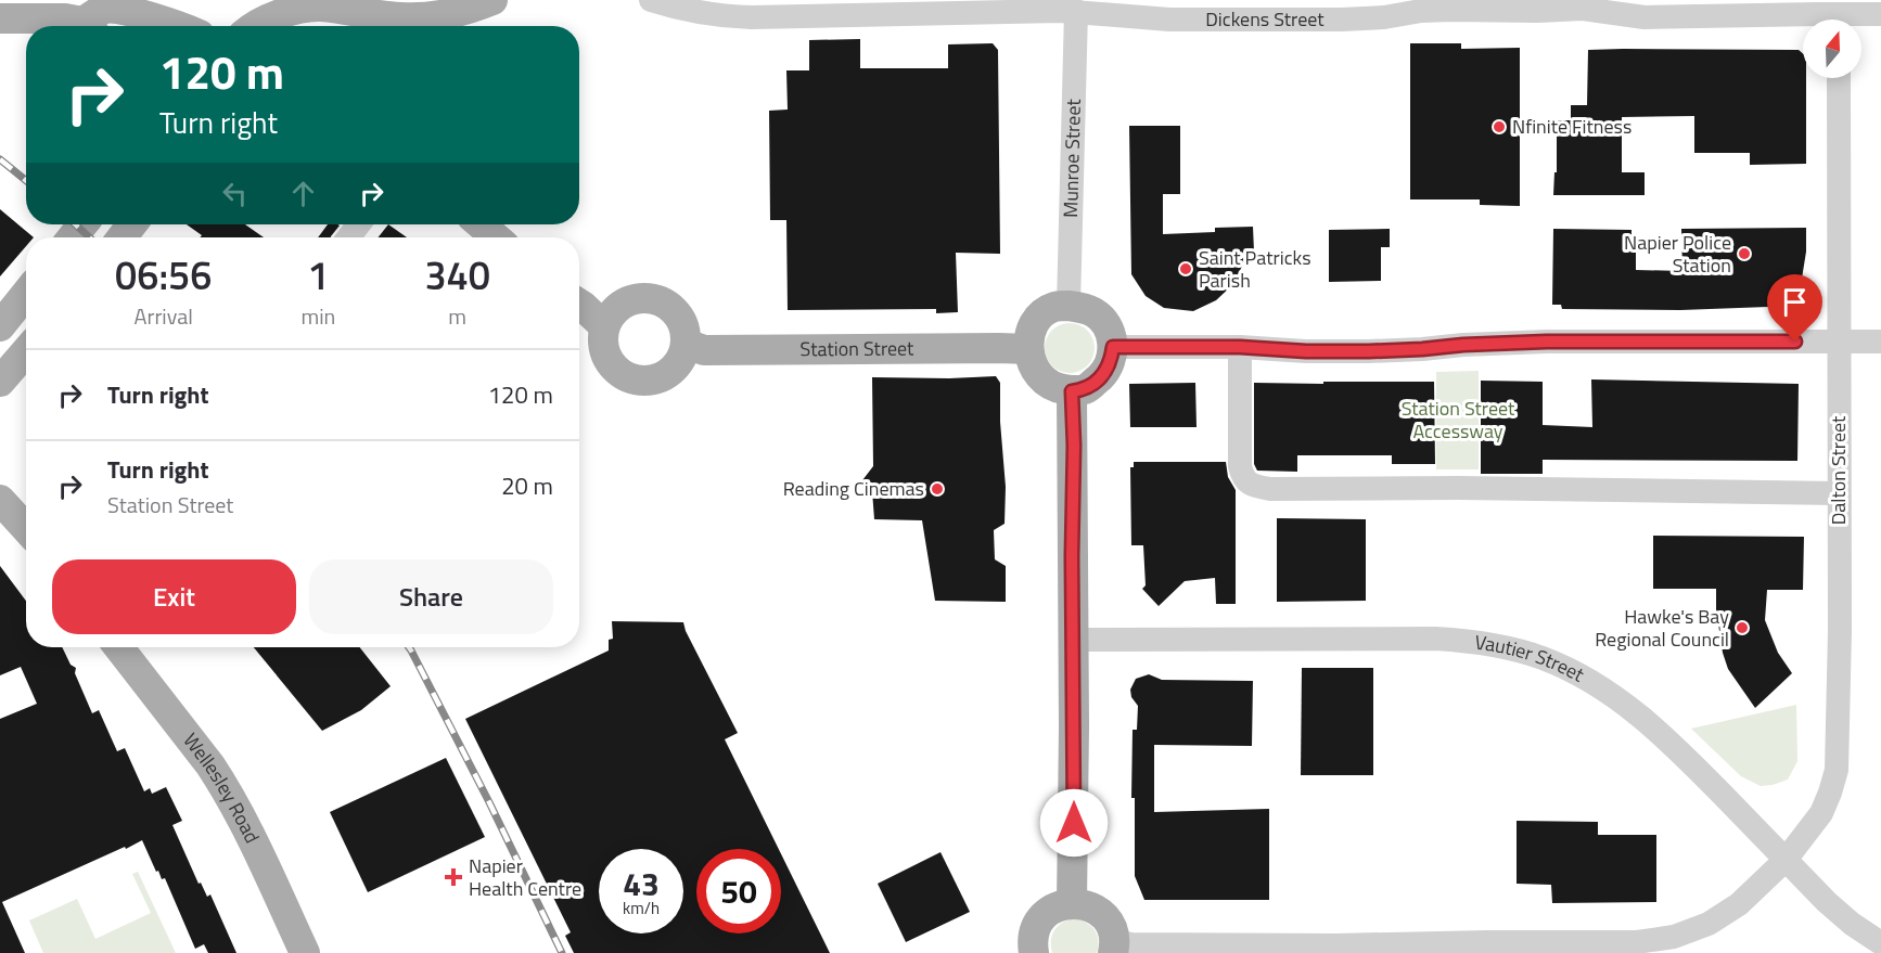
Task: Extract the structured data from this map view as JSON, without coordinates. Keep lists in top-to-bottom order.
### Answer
{
  "streets": {
    "main road": ["Station Street", "Wellesley Road"],
    "street": [
      "Dickens Street",
      "Munroe Street",
      "Dalton Street",
      "Vautier Street"
    ]
  },
  "crossings": [
    ["Dickens Street", "Munroe Street"],
    ["Munroe Street", "Station Street"],
    ["Dalton Street", "Vautier Street"]
  ],
  "parks": ["Station Street Accessway"],
  "places": {
    "other": [
      "Nfinite Fitness",
      "Napier Police Station",
      "Saint Patricks Parish",
      "Reading Cinemas",
      "Hawke's Bay Regional Council"
    ],
    "health": ["Napier Health Centre"]
  },
  "north": "top",
  "page": {
    "turn": ["120 m", "Turn right"],
    "eta": [
      "06:56",
      "Arrival",
      "1",
      "min",
      "340",
      "m"
    ],
    "list": [
      {
        "name": "Turn right",
        "value": "120 m"
      },
      {
        "name": "Turn right",
        "note": "Station Street",
        "value": "20 m"
      }
    ],
    "buttons": ["Exit", "Share"],
    "speed": "43 km/h",
    "limit": "50"
  }
}
